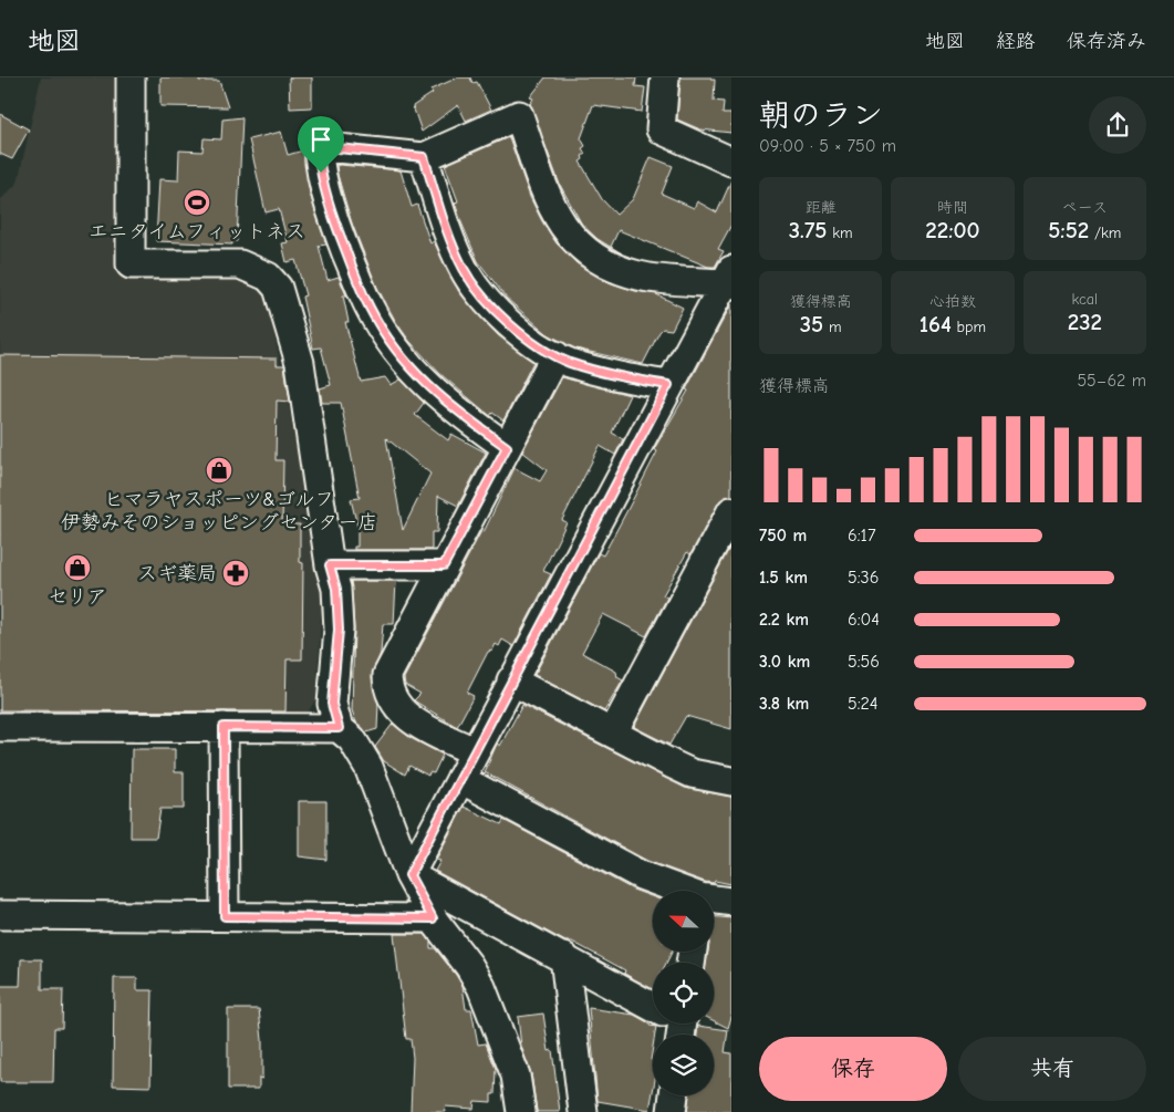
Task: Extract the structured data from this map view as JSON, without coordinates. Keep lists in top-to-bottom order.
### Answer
{
  "places": {
    "sports": ["エニタイムフィットネス"],
    "shop": ["ヒマラヤスポーツ&ゴルフ 伊勢みそのショッピングセンター店", "セリア"],
    "pharmacy": ["スギ薬局"]
  },
  "north": "left",
  "page": {
    "header": "地図",
    "nav": ["地図", "経路", "保存済み"],
    "heading": ["朝のラン", "09:00 · 5 × 750 m"],
    "stats": [
      ["距離", "3.75 km"],
      ["時間", "22:00"],
      ["ペース", "5:52 /km"],
      ["獲得標高", "35 m"],
      ["心拍数", "164 bpm"],
      ["kcal", "232"]
    ],
    "chart": ["獲得標高", "55–62 m"],
    "list": [
      {
        "name": "750 m",
        "note": "6:17"
      },
      {
        "name": "1.5 km",
        "note": "5:36"
      },
      {
        "name": "2.2 km",
        "note": "6:04"
      },
      {
        "name": "3.0 km",
        "note": "5:56"
      },
      {
        "name": "3.8 km",
        "note": "5:24"
      }
    ],
    "buttons": ["保存", "共有"]
  }
}
